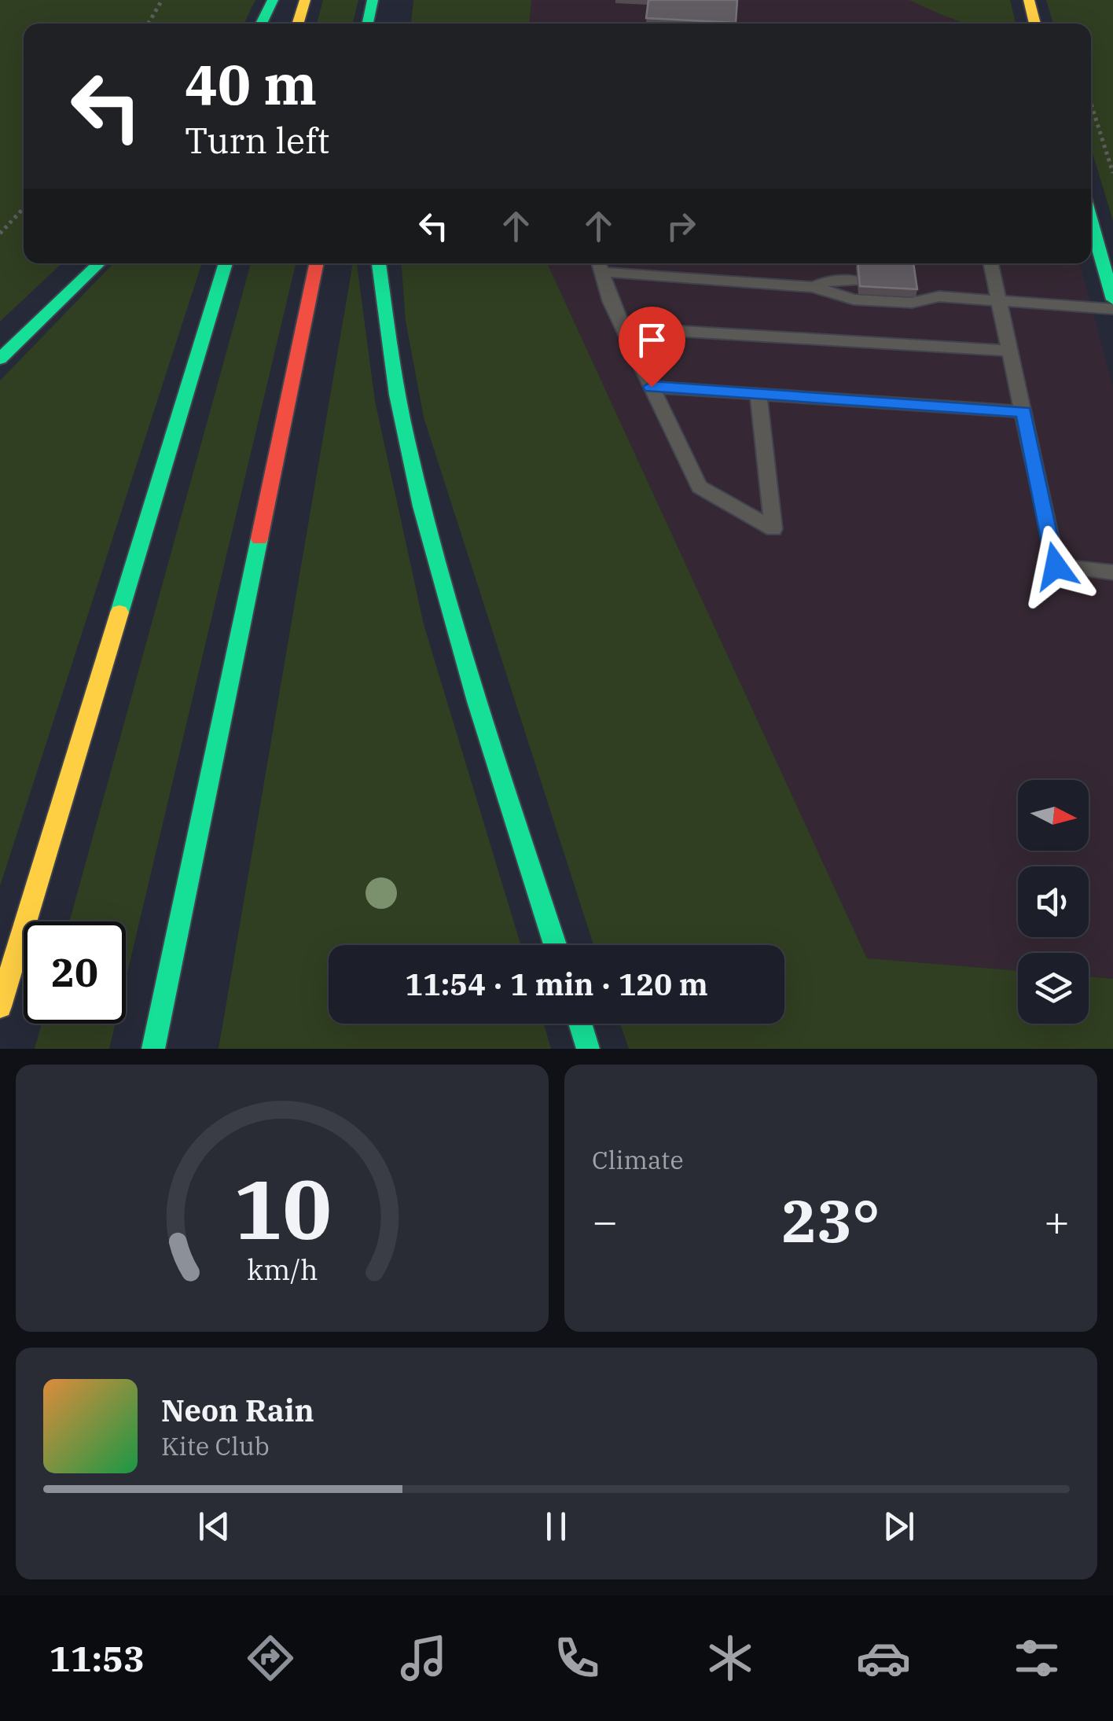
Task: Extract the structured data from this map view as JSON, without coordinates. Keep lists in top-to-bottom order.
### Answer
{
  "north": "right",
  "page": {
    "turn": ["40 m", "Turn left"],
    "limit": "20",
    "trip": "11:54 · 1 min · 120 m",
    "tile": "Climate",
    "heat": ["−", "23°", "+"],
    "song": ["Neon Rain", "Kite Club"],
    "tabs": "11:53",
    "gauge": ["10", "km/h"]
  }
}
